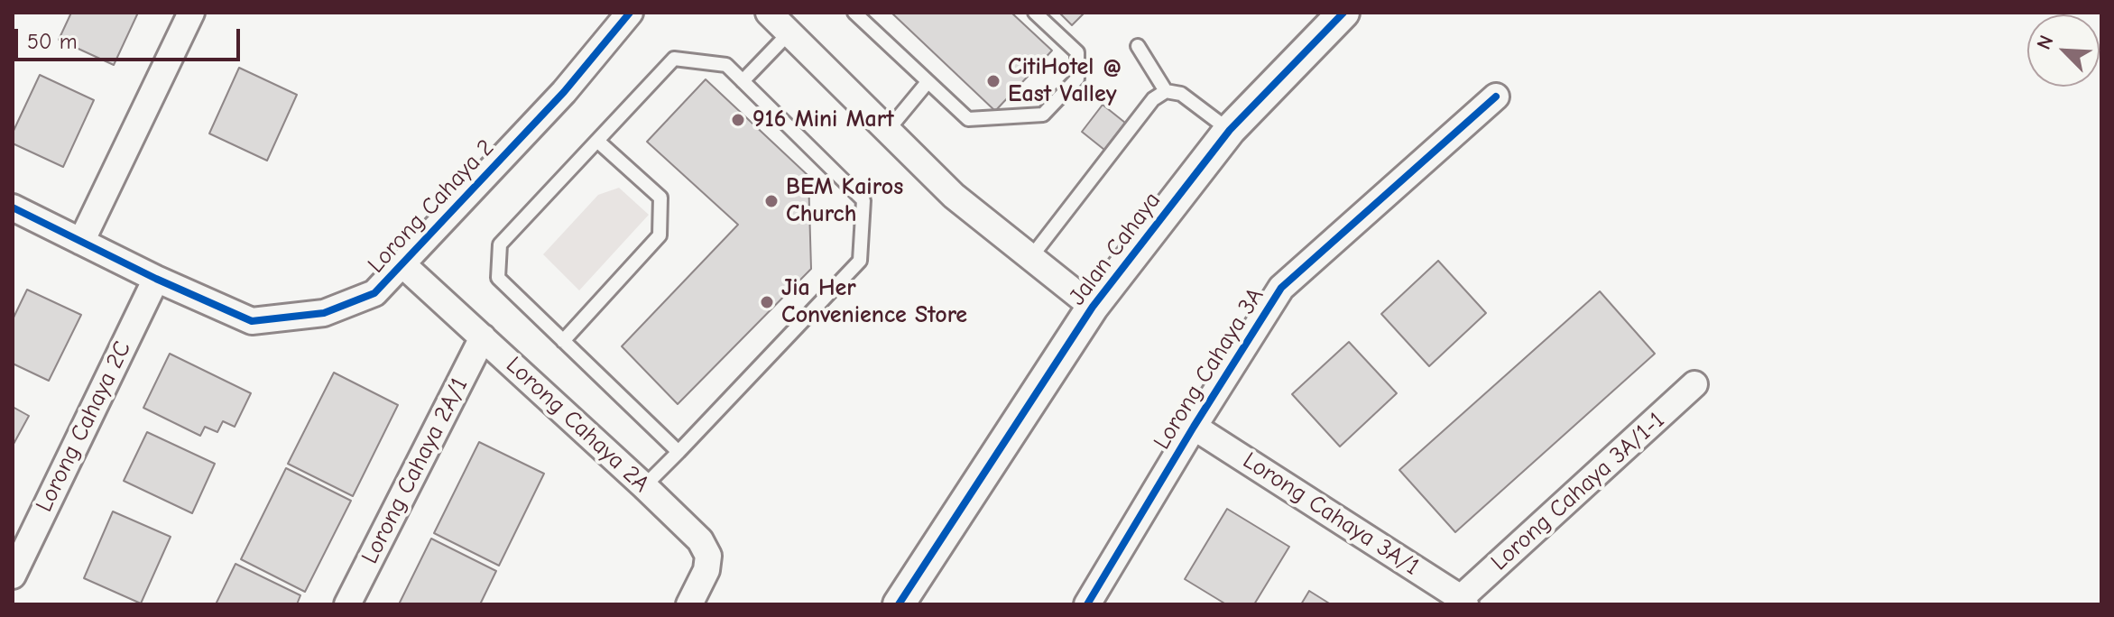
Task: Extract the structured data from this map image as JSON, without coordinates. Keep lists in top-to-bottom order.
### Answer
{
  "streets": {
    "street": [
      "Lorong Cahaya 2",
      "Jalan Cahaya",
      "Lorong Cahaya 3A",
      "Lorong Cahaya 2A",
      "Lorong Cahaya 2C",
      "Lorong Cahaya 2A/1",
      "Lorong Cahaya 3A/1-1",
      "Lorong Cahaya 3A/1"
    ]
  },
  "crossings": [
    ["Lorong Cahaya 2", "Lorong Cahaya 2A"],
    ["Lorong Cahaya 2", "Lorong Cahaya 2C"],
    ["Lorong Cahaya 3A", "Lorong Cahaya 3A/1"],
    ["Lorong Cahaya 2A", "Lorong Cahaya 2A/1"],
    ["Lorong Cahaya 3A/1-1", "Lorong Cahaya 3A/1"]
  ],
  "places": [
    "CitiHotel @ East Valley",
    "916 Mini Mart",
    "BEM Kairos Church",
    "Jia Her Convenience Store"
  ],
  "scale_bar": "50 m",
  "north": "top left"
}
